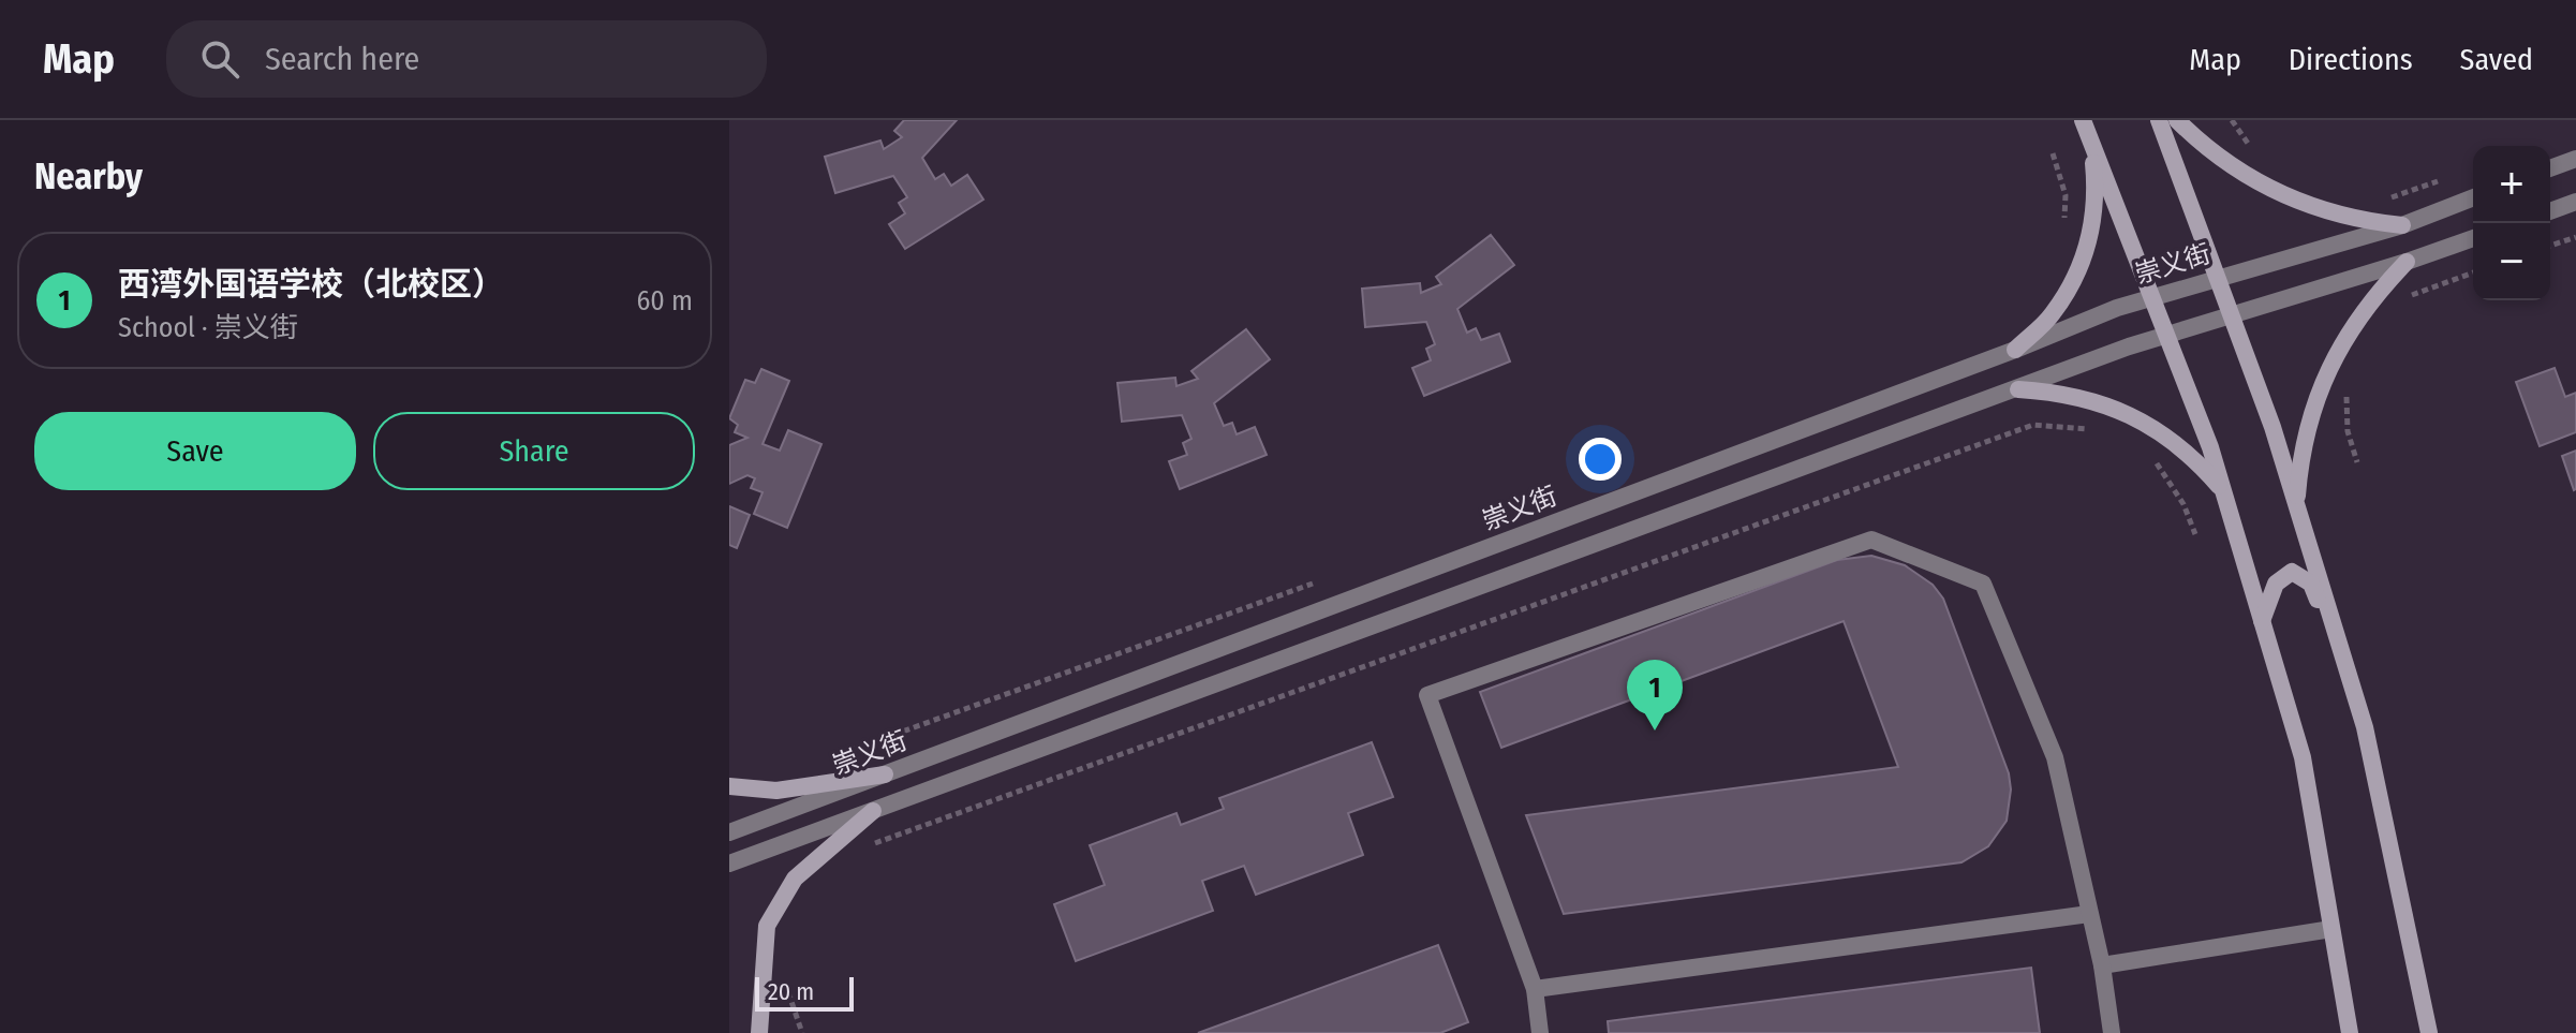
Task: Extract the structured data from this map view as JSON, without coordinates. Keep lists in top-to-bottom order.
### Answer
{
  "streets": {
    "street": ["崇义街"]
  },
  "scale_bar": "20 m",
  "page": {
    "header": "Map",
    "search": "Search here",
    "nav": ["Map", "Directions", "Saved"],
    "heading": "Nearby",
    "map_buttons": ["+", "−"],
    "list": [
      {
        "mark": "1",
        "name": "西湾外国语学校（北校区）",
        "note": "School · 崇义街",
        "value": "60 m"
      }
    ],
    "buttons": ["Save", "Share"],
    "pins": "1",
    "scale": "20 m"
  }
}
